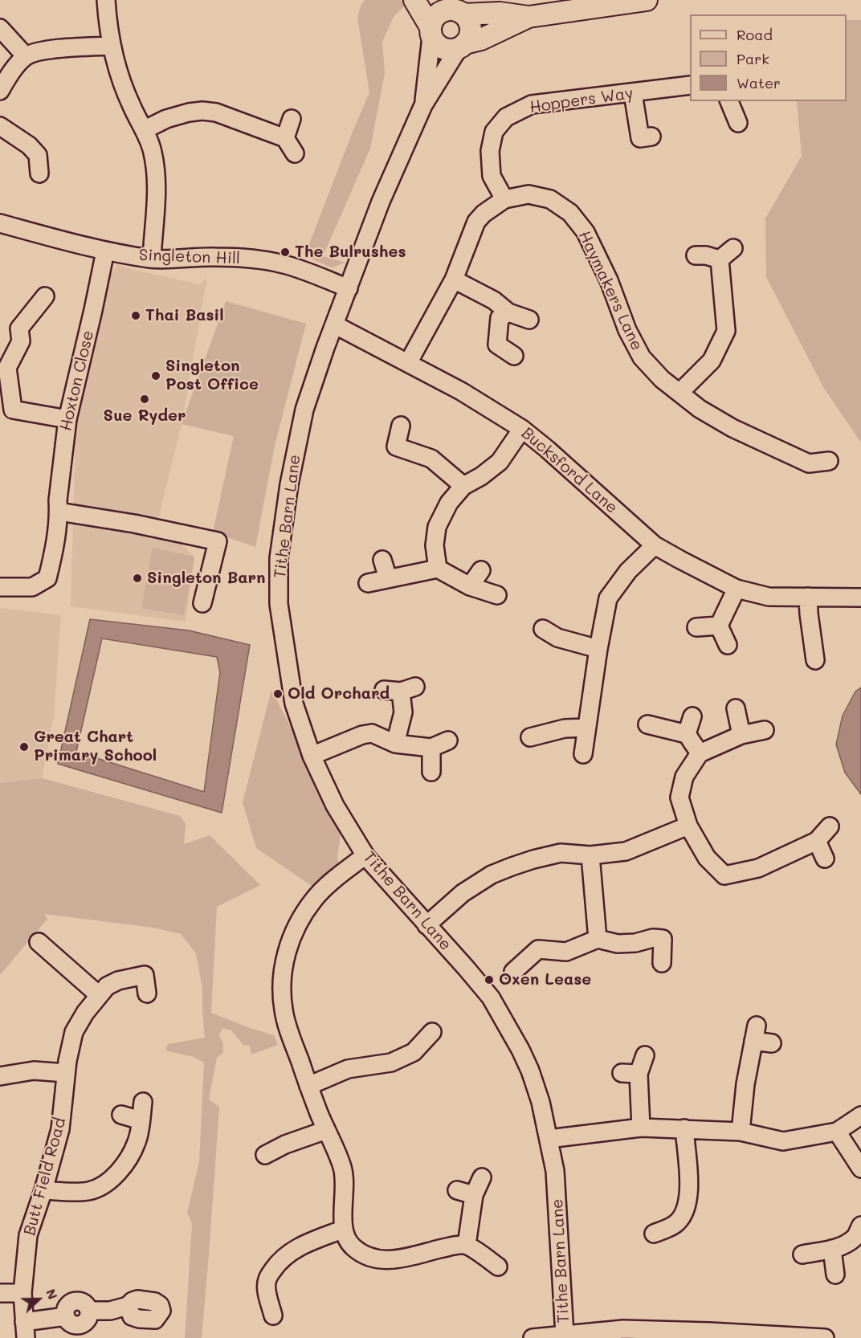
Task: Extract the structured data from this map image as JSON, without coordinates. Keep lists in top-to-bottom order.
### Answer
{
  "streets": {
    "street": [
      "Hoppers Way",
      "Singleton Hill",
      "Haymakers Lane",
      "Hoxton Close",
      "Bucksford Lane",
      "Tithe Barn Lane",
      "Butt Field Road"
    ]
  },
  "crossings": [
    ["Hoppers Way", "Haymakers Lane"],
    ["Singleton Hill", "Hoxton Close"],
    ["Singleton Hill", "Tithe Barn Lane"],
    ["Haymakers Lane", "Bucksford Lane"],
    ["Bucksford Lane", "Tithe Barn Lane"]
  ],
  "places": [
    "The Bulrushes",
    "Thai Basil",
    "Singleton Post Office",
    "Sue Ryder",
    "Singleton Barn",
    "Old Orchard",
    "Great Chart Primary School",
    "Oxen Lease"
  ],
  "legend": ["Road", "Park", "Water"],
  "north": "right"
}
